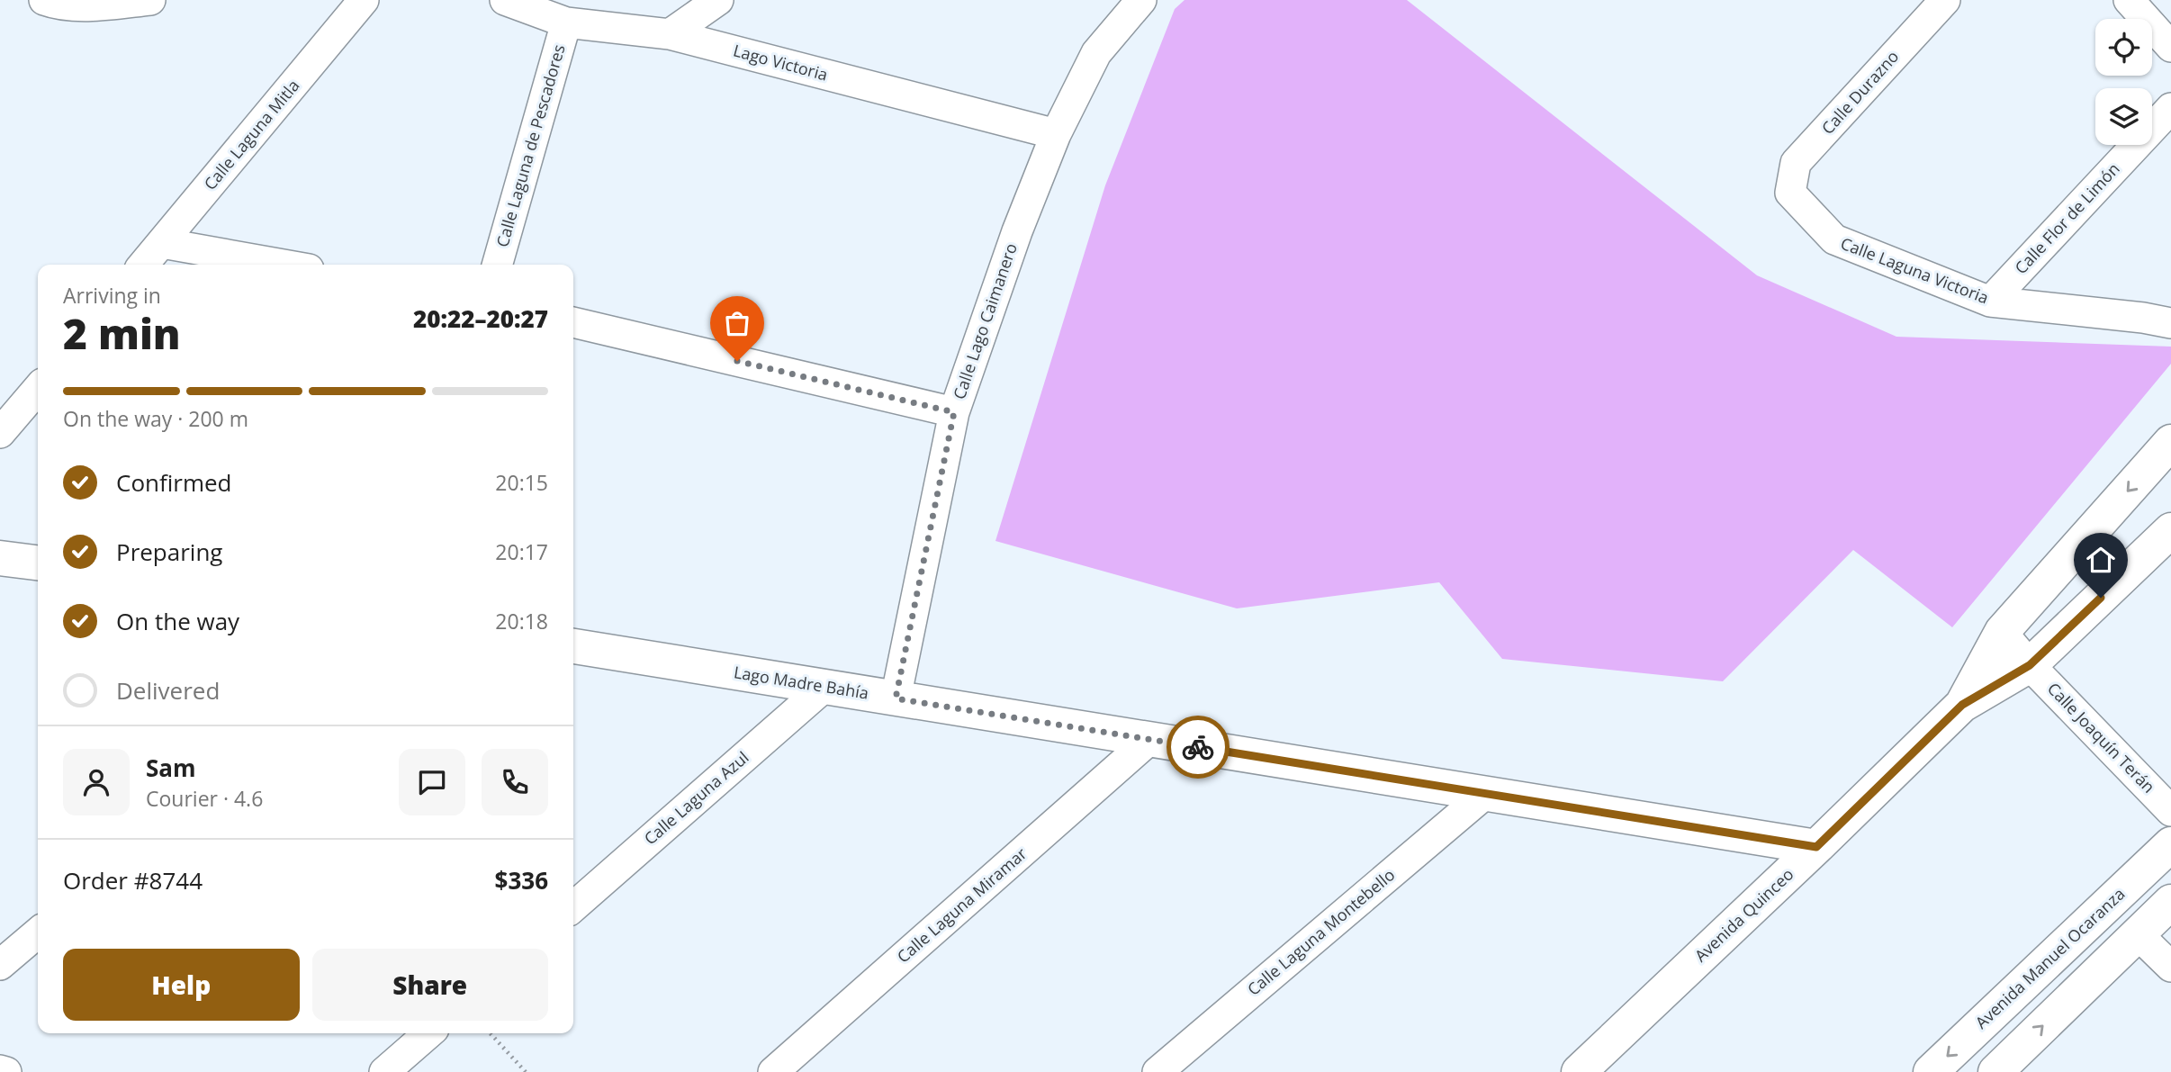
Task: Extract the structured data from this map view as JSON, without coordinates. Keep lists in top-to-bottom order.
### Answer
{
  "streets": {
    "street": [
      "Lago Victoria",
      "Calle Durazno",
      "Calle Laguna Mitla",
      "Calle Laguna de Pescadores",
      "Calle Flor de Limón",
      "Calle Laguna Victoria",
      "Calle Lago Caimanero",
      "Lago Madre Bahía",
      "Calle Joaquín Terán",
      "Calle Laguna Azul",
      "Calle Laguna Miramar",
      "Avenida Quinceo",
      "Calle Laguna Montebello",
      "Avenida Manuel Ocaranza"
    ]
  },
  "crossings": [
    ["Lago Victoria", "Calle Laguna de Pescadores"],
    ["Lago Victoria", "Calle Lago Caimanero"],
    ["Calle Durazno", "Calle Laguna Victoria"],
    ["Calle Flor de Limón", "Calle Laguna Victoria"],
    ["Calle Lago Caimanero", "Lago Madre Bahía"],
    ["Lago Madre Bahía", "Calle Laguna Azul"],
    ["Lago Madre Bahía", "Calle Laguna Miramar"],
    ["Lago Madre Bahía", "Avenida Quinceo"],
    ["Lago Madre Bahía", "Calle Laguna Montebello"],
    ["Calle Joaquín Terán", "Avenida Quinceo"]
  ],
  "page": {
    "heading": ["2 min", "Arriving in", "20:22–20:27"],
    "panel": [
      "Sam",
      "Courier · 4.6",
      "Order #8744",
      "$336"
    ],
    "bar": "On the way · 200 m",
    "list": [
      ["Confirmed", "20:15"],
      ["Preparing", "20:17"],
      ["On the way", "20:18"],
      "Delivered"
    ],
    "buttons": ["Help", "Share"]
  }
}
